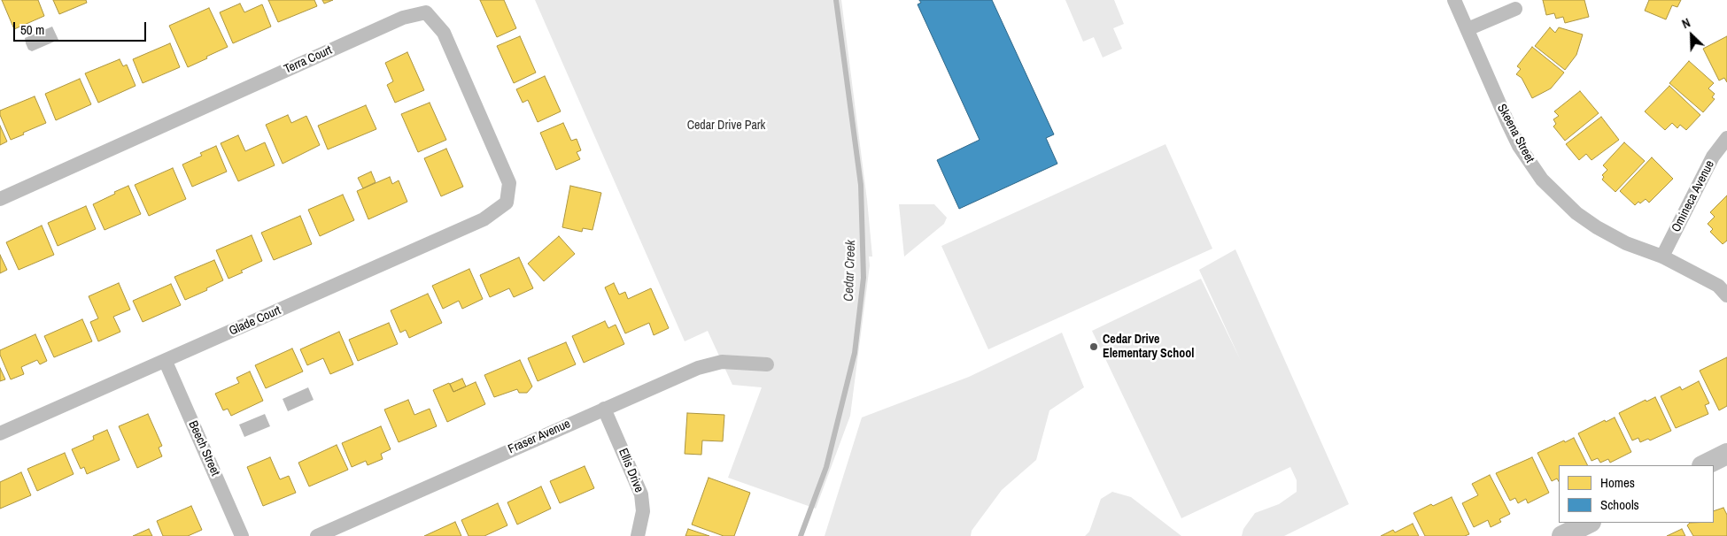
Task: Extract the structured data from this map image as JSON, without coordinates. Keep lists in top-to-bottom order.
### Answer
{
  "streets": {
    "street": [
      "Terra Court",
      "Skeena Street",
      "Omineca Avenue",
      "Glade Court",
      "Fraser Avenue",
      "Beech Street",
      "Ellis Drive"
    ]
  },
  "crossings": [
    ["Terra Court", "Glade Court"],
    ["Skeena Street", "Omineca Avenue"],
    ["Glade Court", "Beech Street"],
    ["Fraser Avenue", "Ellis Drive"]
  ],
  "water": ["Cedar Creek"],
  "parks": ["Cedar Drive Park"],
  "places": ["Cedar Drive Elementary School"],
  "legend": ["Homes", "Schools"],
  "scale_bar": "50 m",
  "north": "top left"
}
